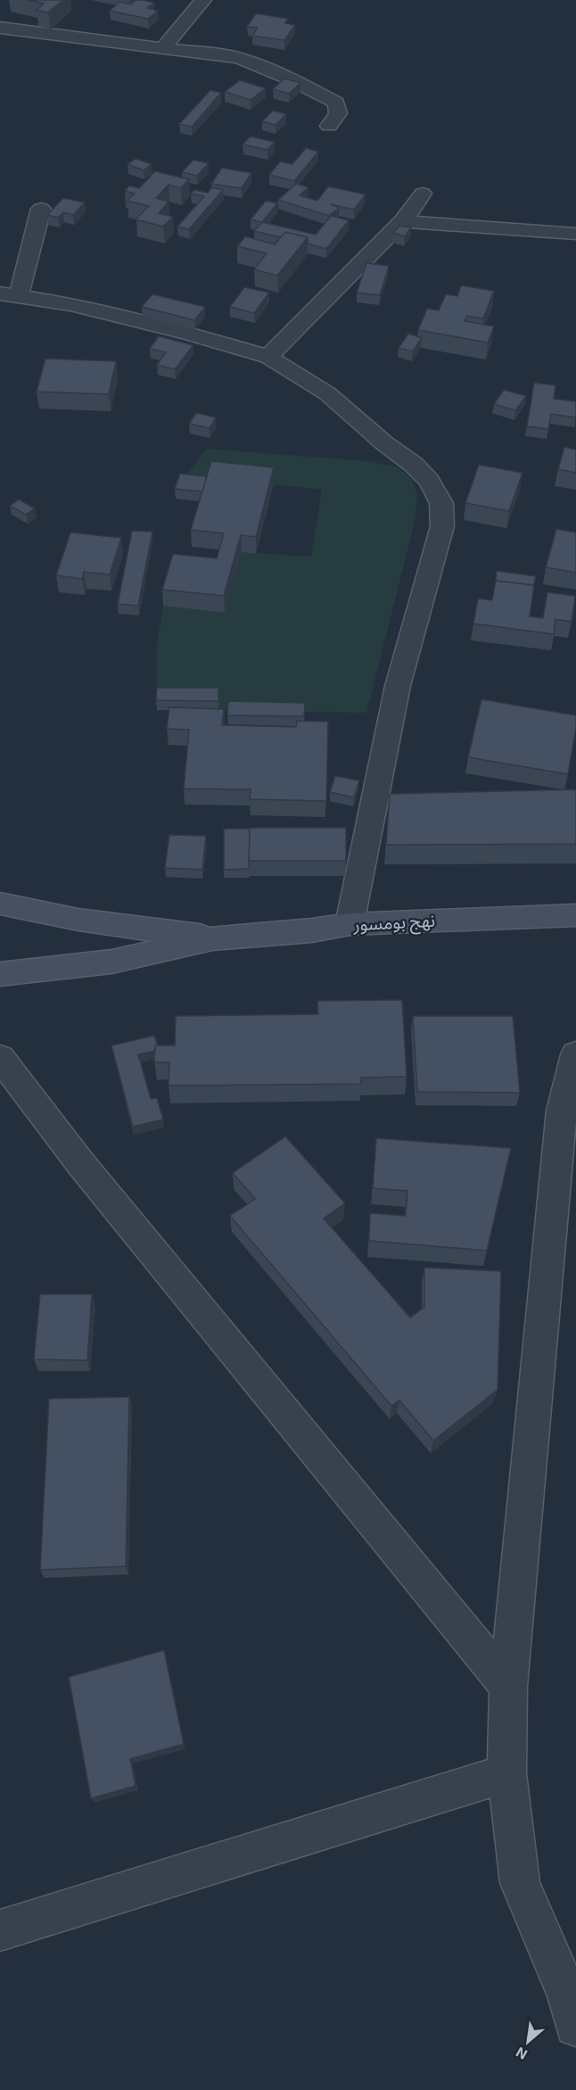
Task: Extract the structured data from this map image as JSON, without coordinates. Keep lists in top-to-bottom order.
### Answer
{
  "streets": {
    "main road": ["نهج بومسور"]
  },
  "north": "bottom left"
}
